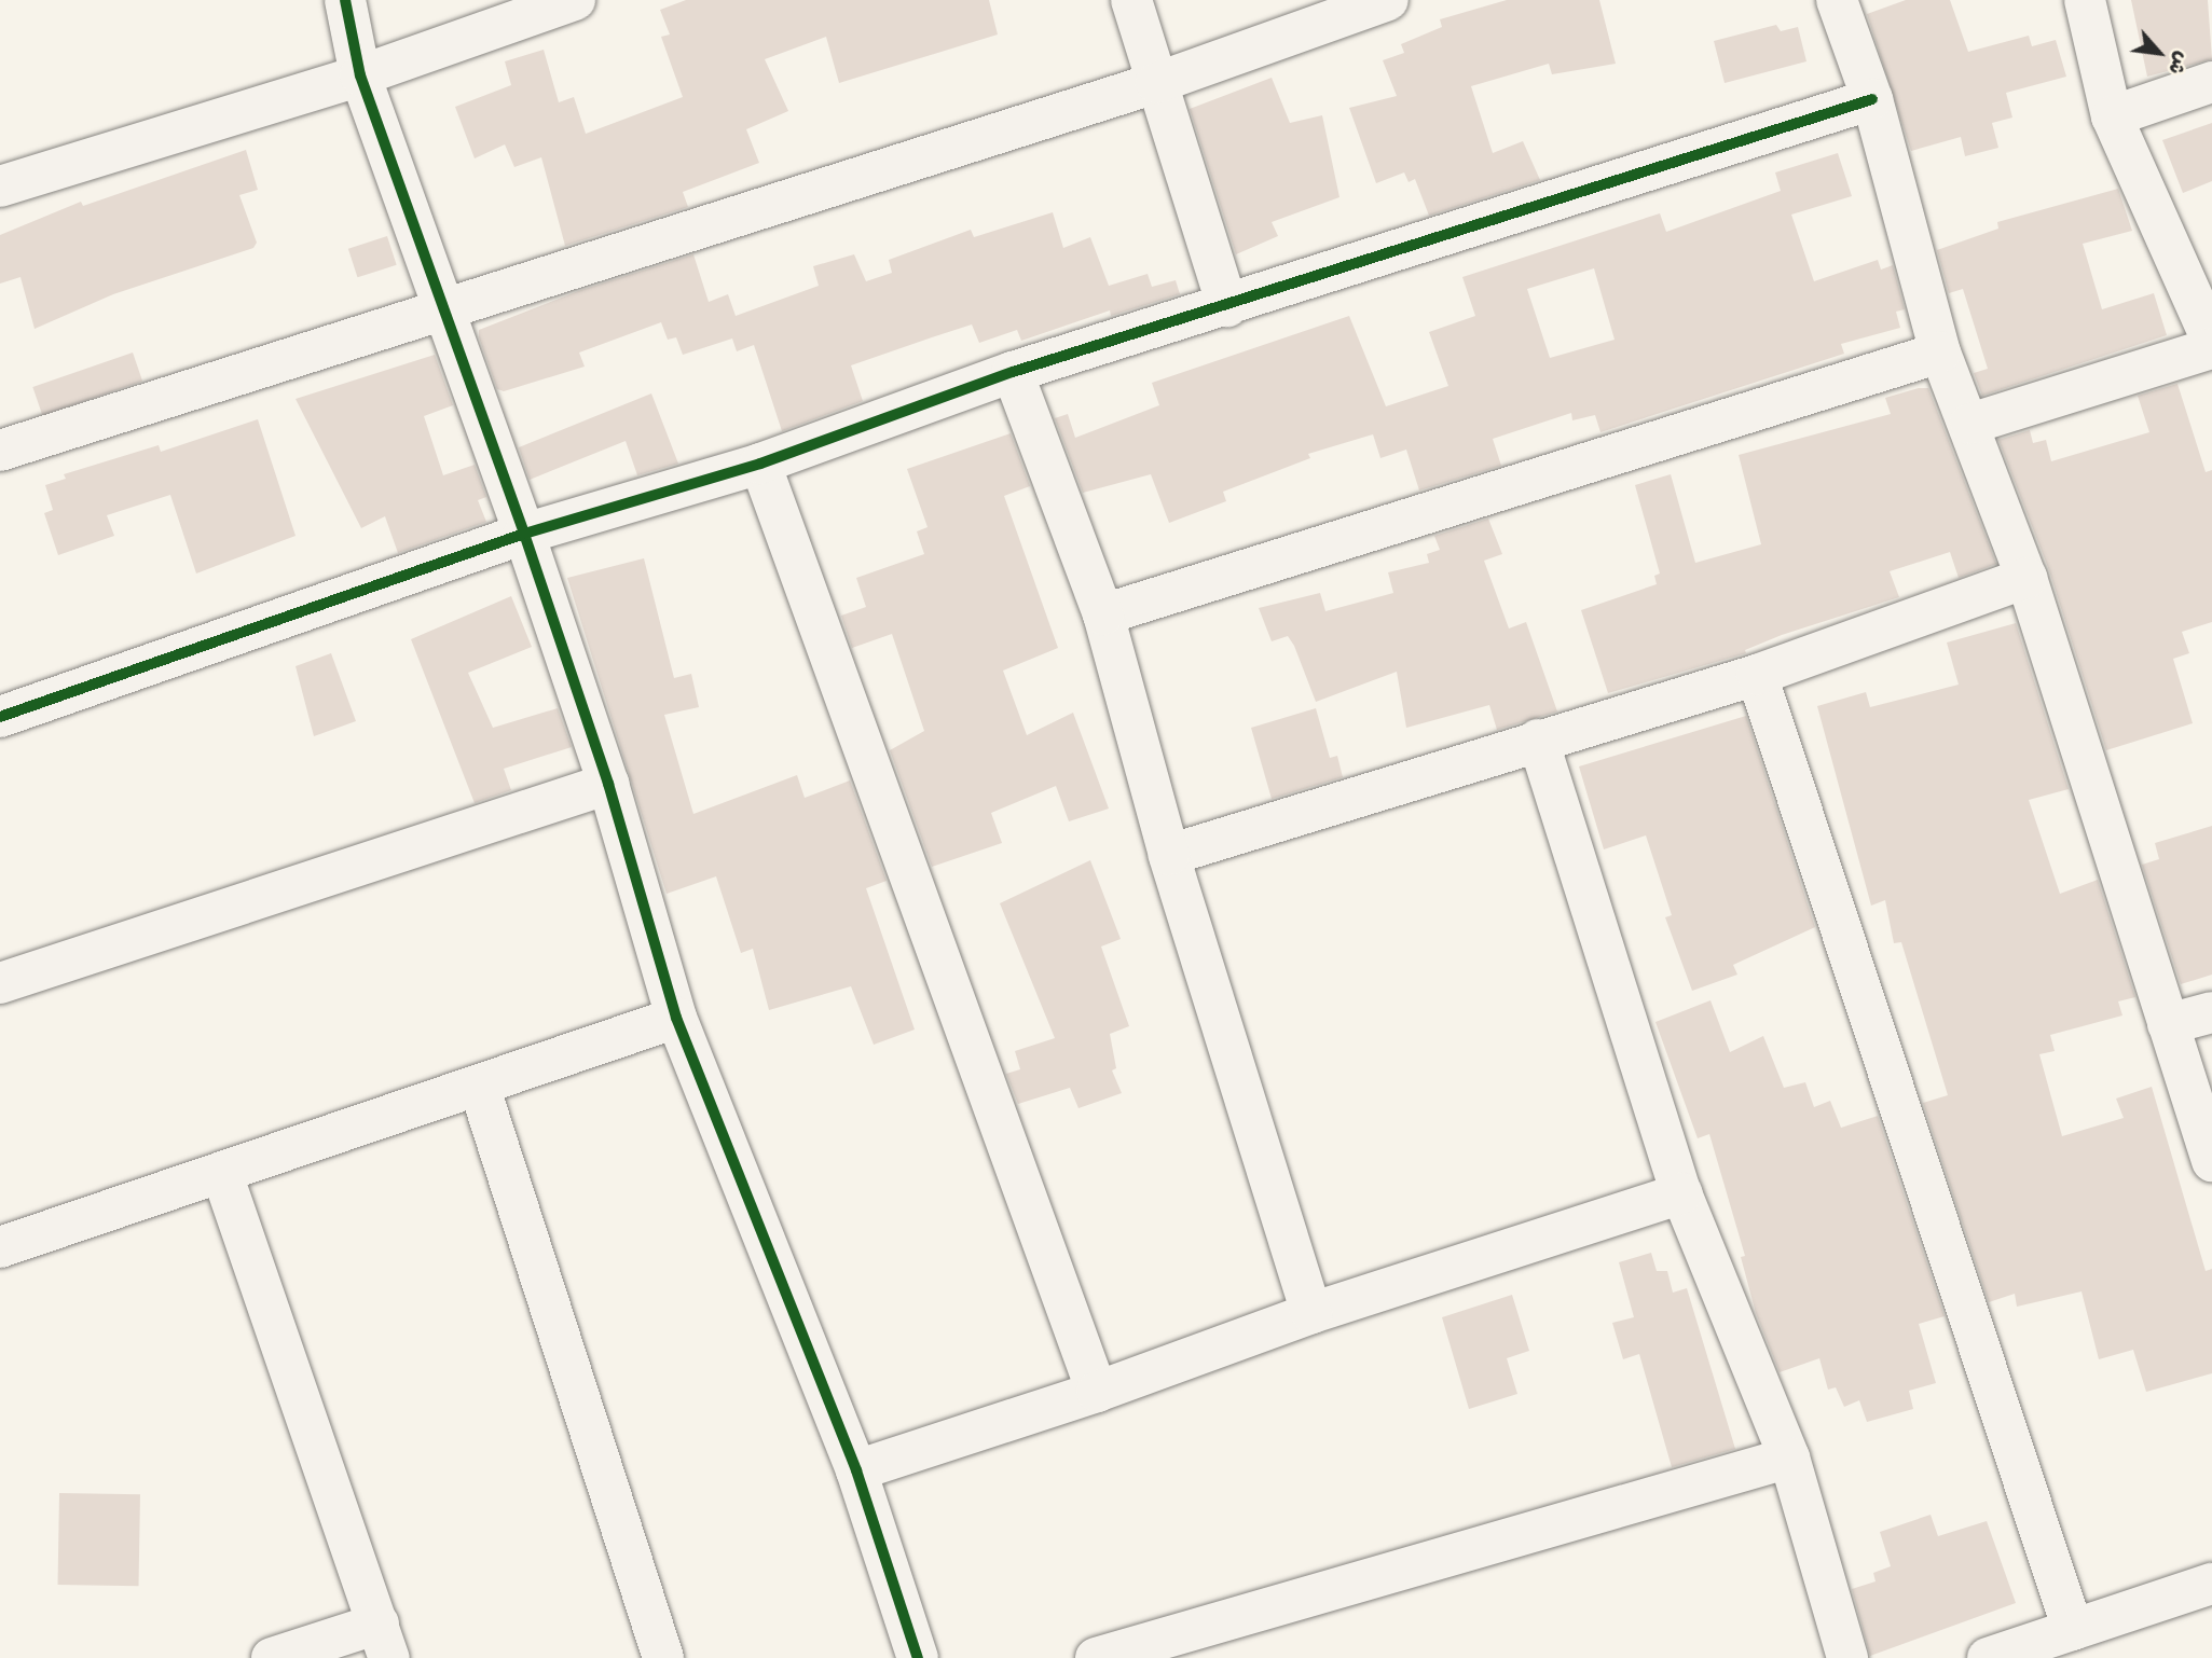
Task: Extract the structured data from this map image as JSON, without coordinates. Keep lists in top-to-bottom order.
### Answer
{
  "north": "bottom right"
}
